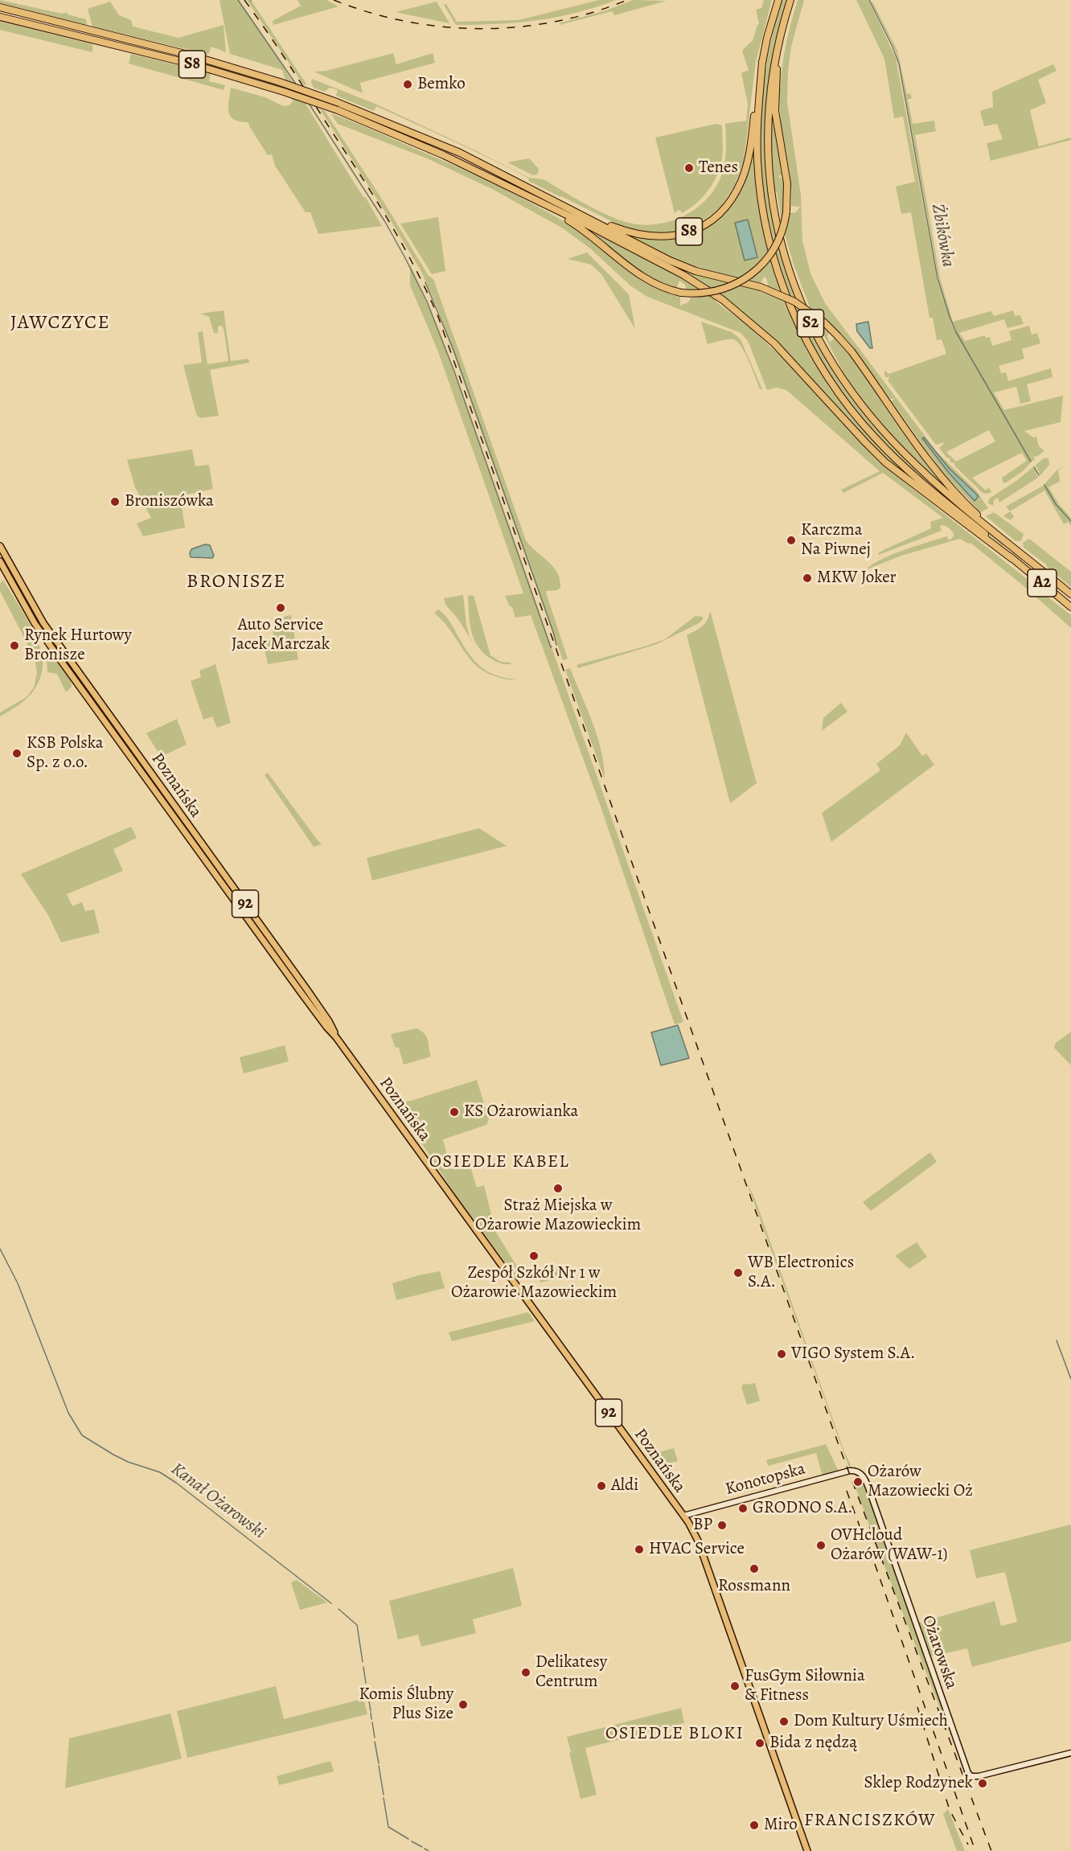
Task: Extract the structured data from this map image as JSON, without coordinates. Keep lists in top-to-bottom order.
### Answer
{
  "streets": {
    "highway": ["S8", "S2", "A2"],
    "main road": [
      "Poznańska",
      "92",
      "Konotopska",
      "Ożarowska"
    ]
  },
  "crossings": [
    ["S8", "S2"],
    ["S2", "A2"],
    ["Poznańska", "Konotopska"],
    ["Konotopska", "Ożarowska"]
  ],
  "districts": [
    "JAWCZYCE",
    "BRONISZE",
    "OSIEDLE KABEL",
    "OSIEDLE BLOKI",
    "FRANCISZKÓW"
  ],
  "water": ["Żbikówka", "Kanał Ożarowski"],
  "places": [
    "Bemko",
    "Tenes",
    "Broniszówka",
    "Karczma Na Piwnej",
    "MKW Joker",
    "Auto Service Jacek Marczak",
    "Rynek Hurtowy Bronisze",
    "KSB Polska Sp. z o.o.",
    "KS Ożarowianka",
    "Straż Miejska w Ożarowie Mazowieckim",
    "Zespół Szkół Nr 1 w Ożarowie Mazowieckim",
    "WB Electronics S.A.",
    "VIGO System S.A.",
    "Ożarów Mazowiecki Oż",
    "Aldi",
    "GRODNO S.A.",
    "BP",
    "OVHcloud Ożarów (WAW-1)",
    "HVAC Service",
    "Rossmann",
    "Delikatesy Centrum",
    "FusGym Siłownia & Fitness",
    "Komis Ślubny Plus Size",
    "Dom Kultury Uśmiech",
    "Bida z nędzą",
    "Sklep Rodzynek",
    "Miro"
  ]
}
